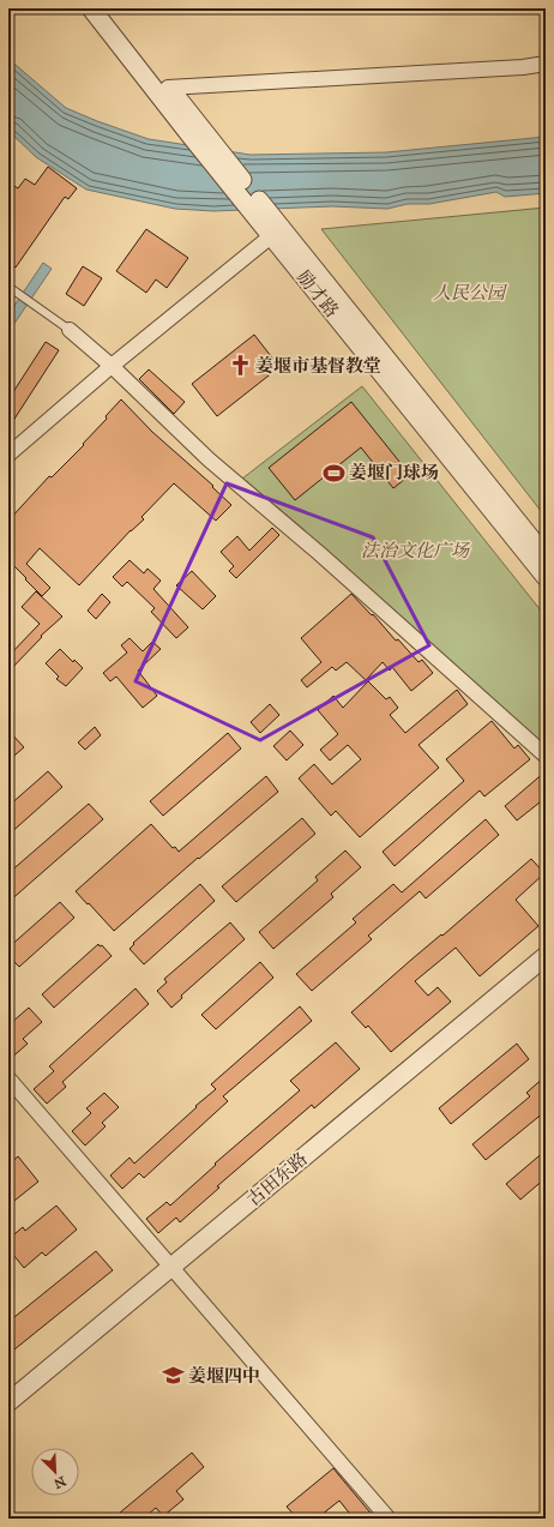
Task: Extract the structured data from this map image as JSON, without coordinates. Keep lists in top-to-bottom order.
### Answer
{
  "streets": {
    "street": ["励才路", "古田东路"]
  },
  "parks": ["人民公园", "法治文化广场"],
  "places": {
    "church": ["姜堰市基督教堂"],
    "sports": ["姜堰门球场"],
    "school or university": ["姜堰四中"]
  },
  "north": "bottom right"
}
